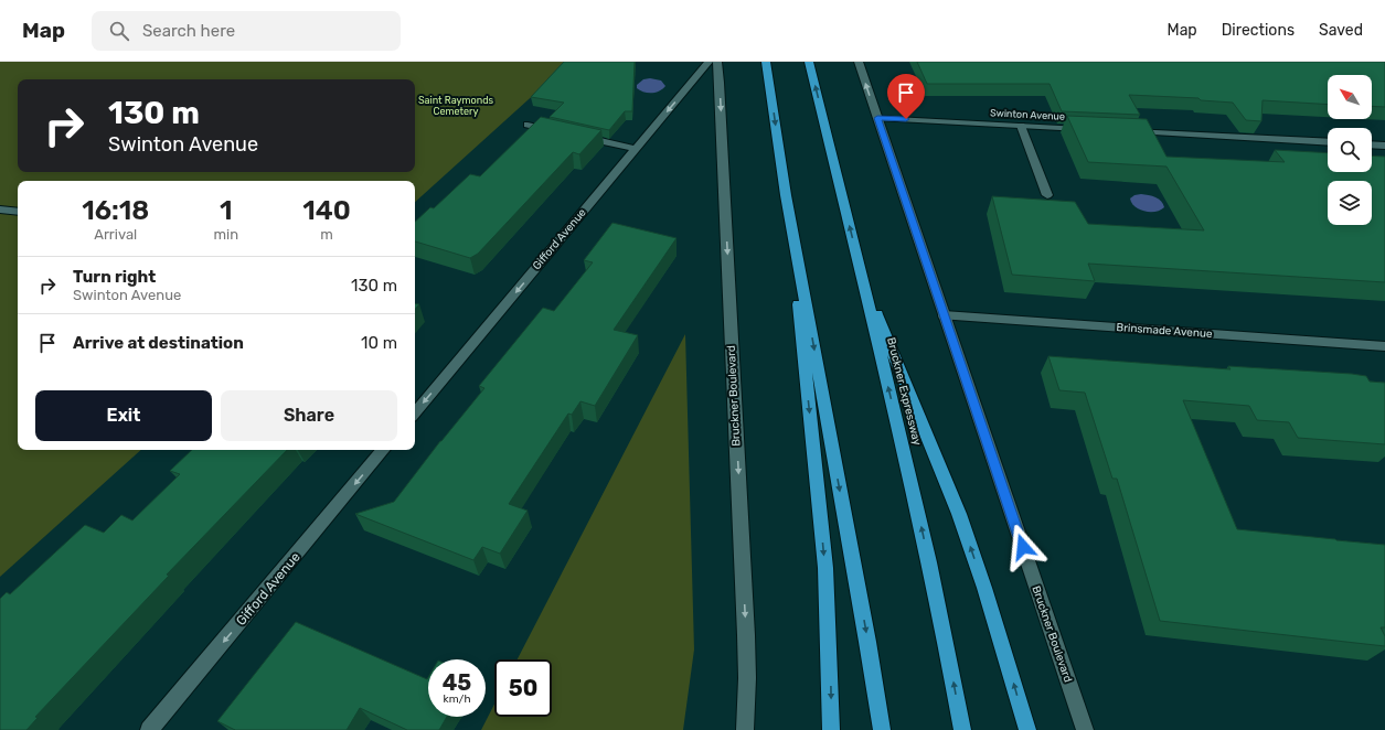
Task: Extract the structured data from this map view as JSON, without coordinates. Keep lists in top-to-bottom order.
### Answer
{
  "streets": {
    "highway": ["Bruckner Expressway"],
    "street": [
      "Swinton Avenue",
      "Gifford Avenue",
      "Brinsmade Avenue",
      "Bruckner Boulevard"
    ]
  },
  "crossings": [
    ["Swinton Avenue", "Bruckner Boulevard"],
    ["Brinsmade Avenue", "Bruckner Boulevard"]
  ],
  "one_way": ["Gifford Avenue", "Bruckner Boulevard"],
  "parks": ["Saint Raymonds Cemetery"],
  "north": "top left",
  "page": {
    "header": "Map",
    "search": "Search here",
    "nav": ["Map", "Directions", "Saved"],
    "turn": ["130 m", "Swinton Avenue"],
    "eta": [
      "16:18",
      "Arrival",
      "1",
      "min",
      "140",
      "m"
    ],
    "list": [
      {
        "name": "Turn right",
        "note": "Swinton Avenue",
        "value": "130 m"
      },
      {
        "name": "Arrive at destination",
        "value": "10 m"
      }
    ],
    "buttons": ["Exit", "Share"],
    "speed": "45 km/h",
    "limit": "50"
  }
}
